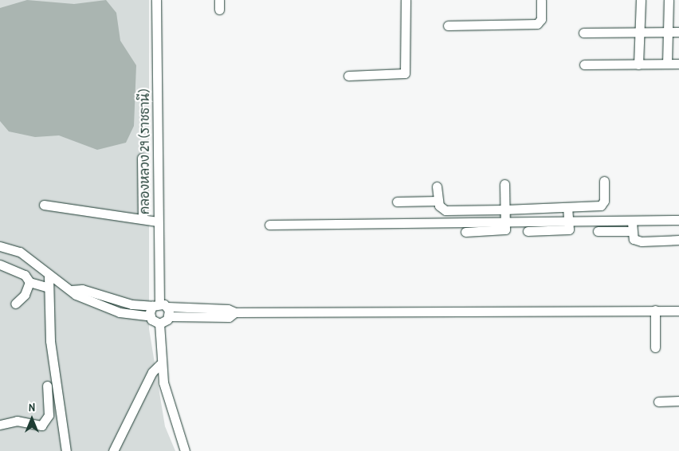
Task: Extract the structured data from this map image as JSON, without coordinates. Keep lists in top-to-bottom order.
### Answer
{
  "streets": {
    "street": ["คลองหลวง 29 (ราชธานี)"]
  },
  "north": "top"
}
